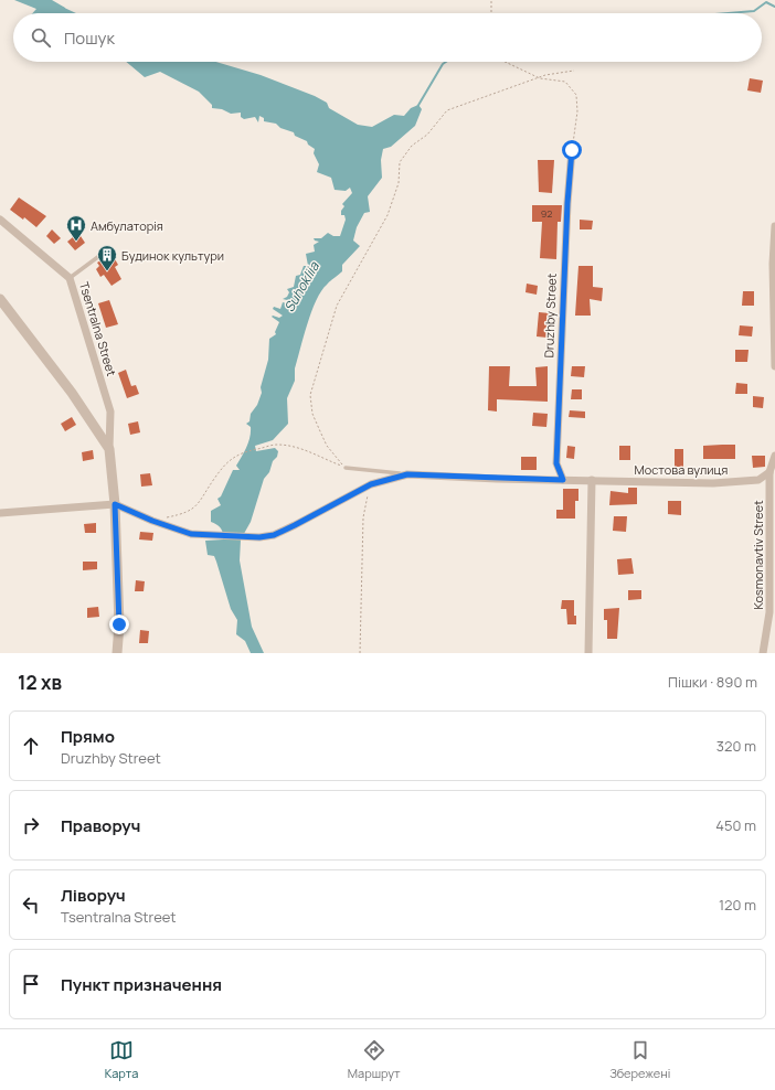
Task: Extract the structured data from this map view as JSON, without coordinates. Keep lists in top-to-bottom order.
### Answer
{
  "streets": {
    "street": [
      "Druzhby Street",
      "Tsentralna Street",
      "Мостова вулиця",
      "Kosmonavtiv Street"
    ]
  },
  "crossings": [
    ["Druzhby Street", "Мостова вулиця"],
    ["Tsentralna Street", "Мостова вулиця"],
    ["Мостова вулиця", "Kosmonavtiv Street"]
  ],
  "water": ["Suhokliia"],
  "places": {
    "hospital": ["Амбулаторія"],
    "building": ["Будинок культури"]
  },
  "house_numbers": ["92"],
  "page": {
    "search": "Пошук",
    "heading": ["12 хв", "Пішки · 890 m"],
    "list": [
      ["Прямо", "Druzhby Street", "320 m"],
      ["Праворуч", "450 m"],
      ["Ліворуч", "Tsentralna Street", "120 m"],
      "Пункт призначення"
    ],
    "nav": ["Карта", "Маршрут", "Збережені"]
  }
}
